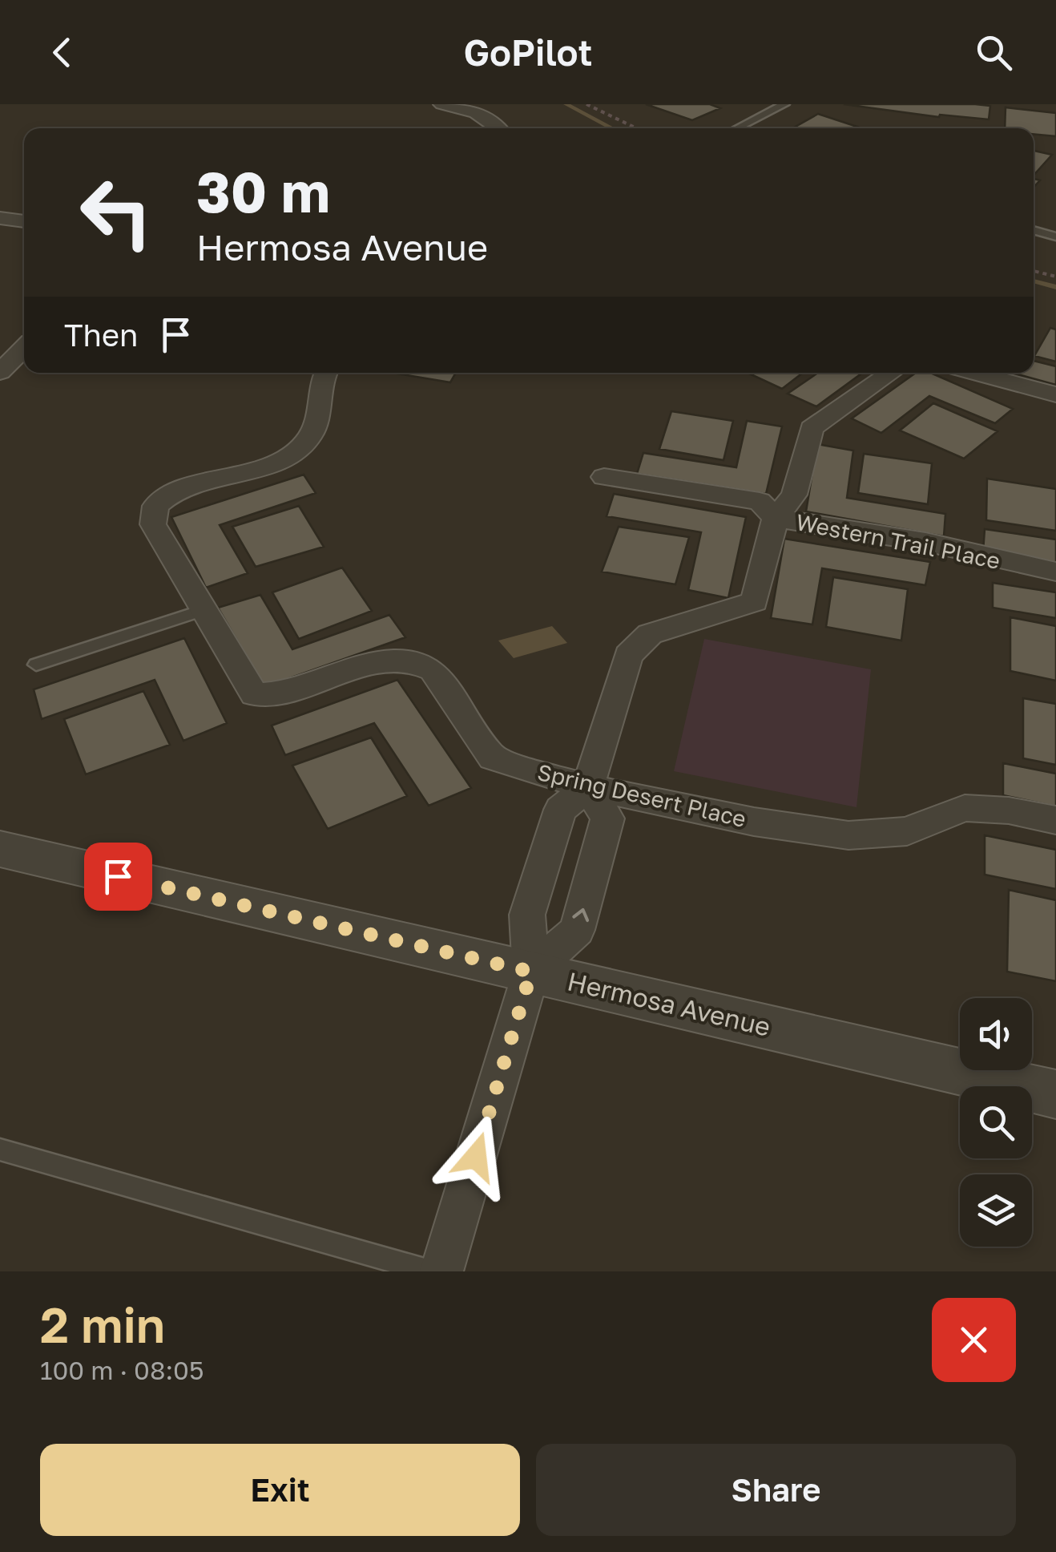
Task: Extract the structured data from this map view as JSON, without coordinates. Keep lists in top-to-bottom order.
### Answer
{
  "streets": {
    "street": ["Western Trail Place", "Spring Desert Place", "Hermosa Avenue"]
  },
  "page": {
    "header": "GoPilot",
    "turn": ["30 m", "Hermosa Avenue"],
    "then": "Then",
    "heading": ["2 min", "100 m · 08:05"],
    "buttons": ["Exit", "Share"]
  }
}
